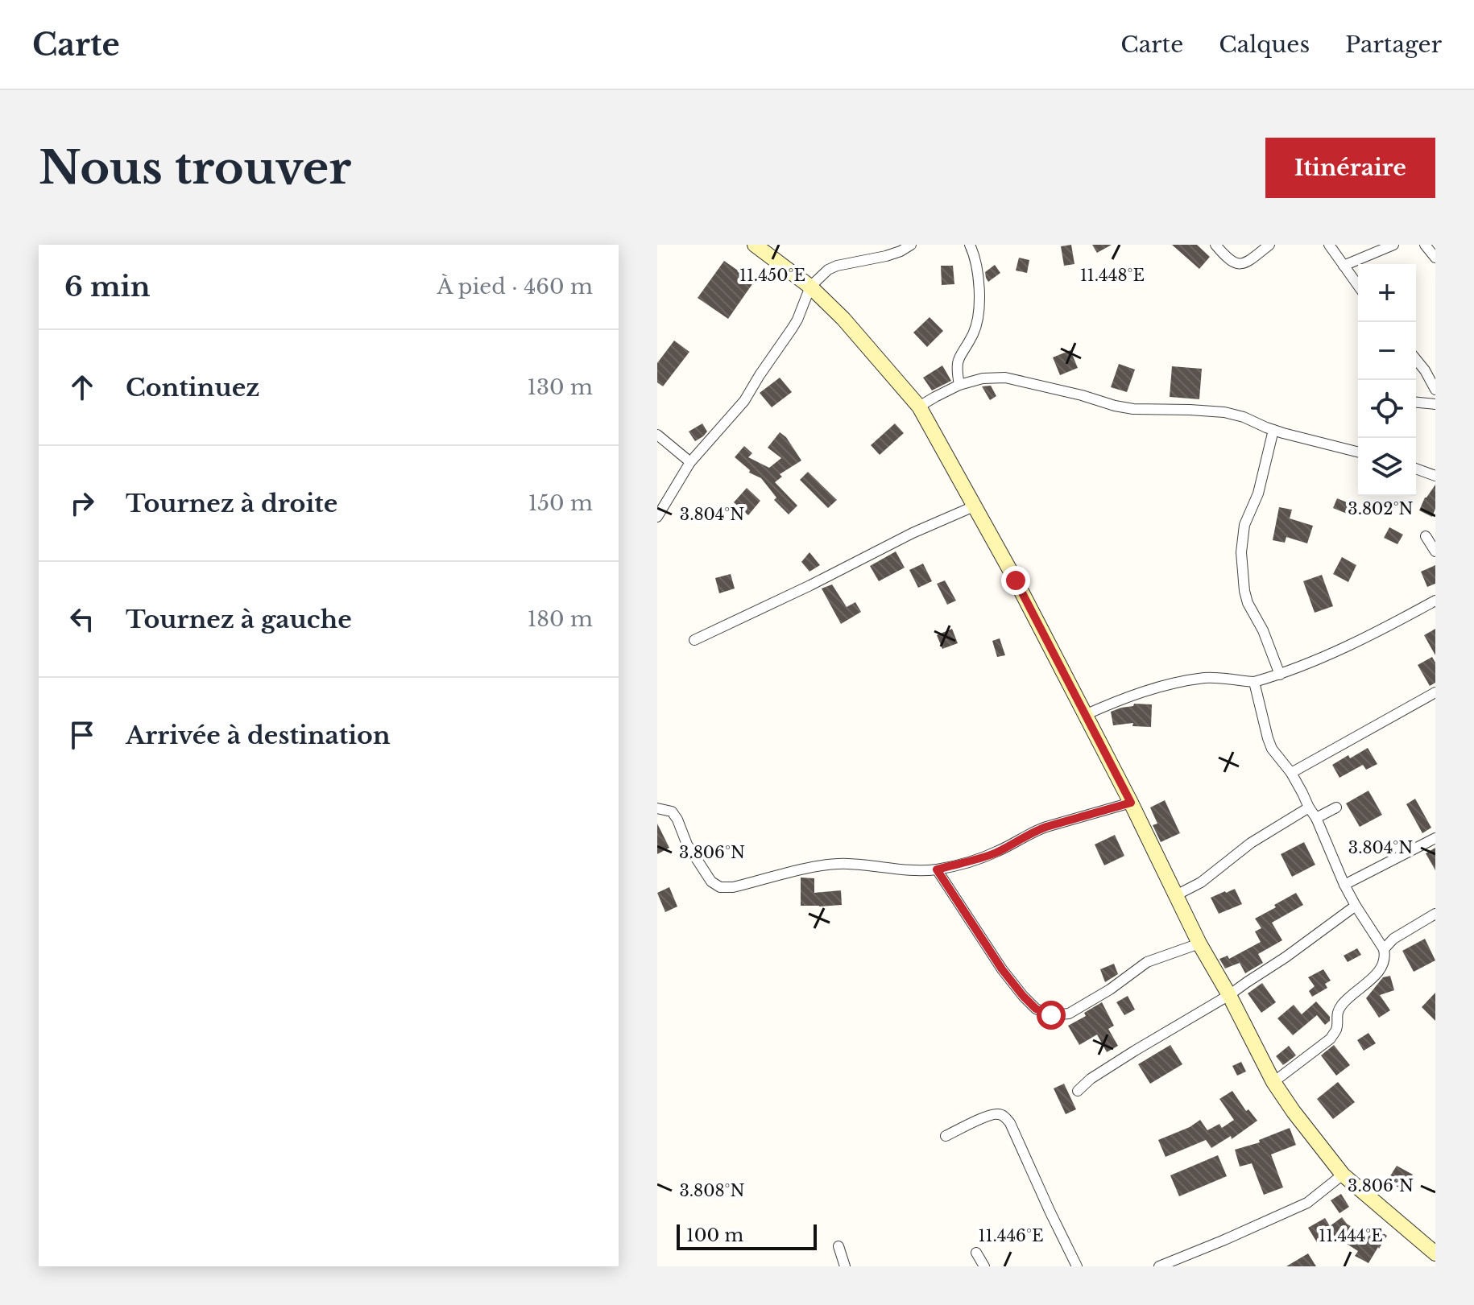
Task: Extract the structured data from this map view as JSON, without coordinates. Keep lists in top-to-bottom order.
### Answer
{
  "scale_bar": "100 m",
  "page": {
    "header": "Carte",
    "nav": ["Carte", "Calques", "Partager"],
    "buttons": "Itinéraire",
    "title": "Nous trouver",
    "heading": ["6 min", "À pied · 460 m"],
    "map_buttons": ["+", "−"],
    "list": [
      ["Continuez", "130 m"],
      ["Tournez à droite", "150 m"],
      ["Tournez à gauche", "180 m"],
      "Arrivée à destination"
    ],
    "scale": "100 m"
  },
  "coordinates": [
    "11.448°E",
    "11.450°E",
    "3.802°N",
    "3.804°N",
    "3.806°N",
    "3.808°N",
    "11.446°E",
    "11.444°E"
  ]
}
